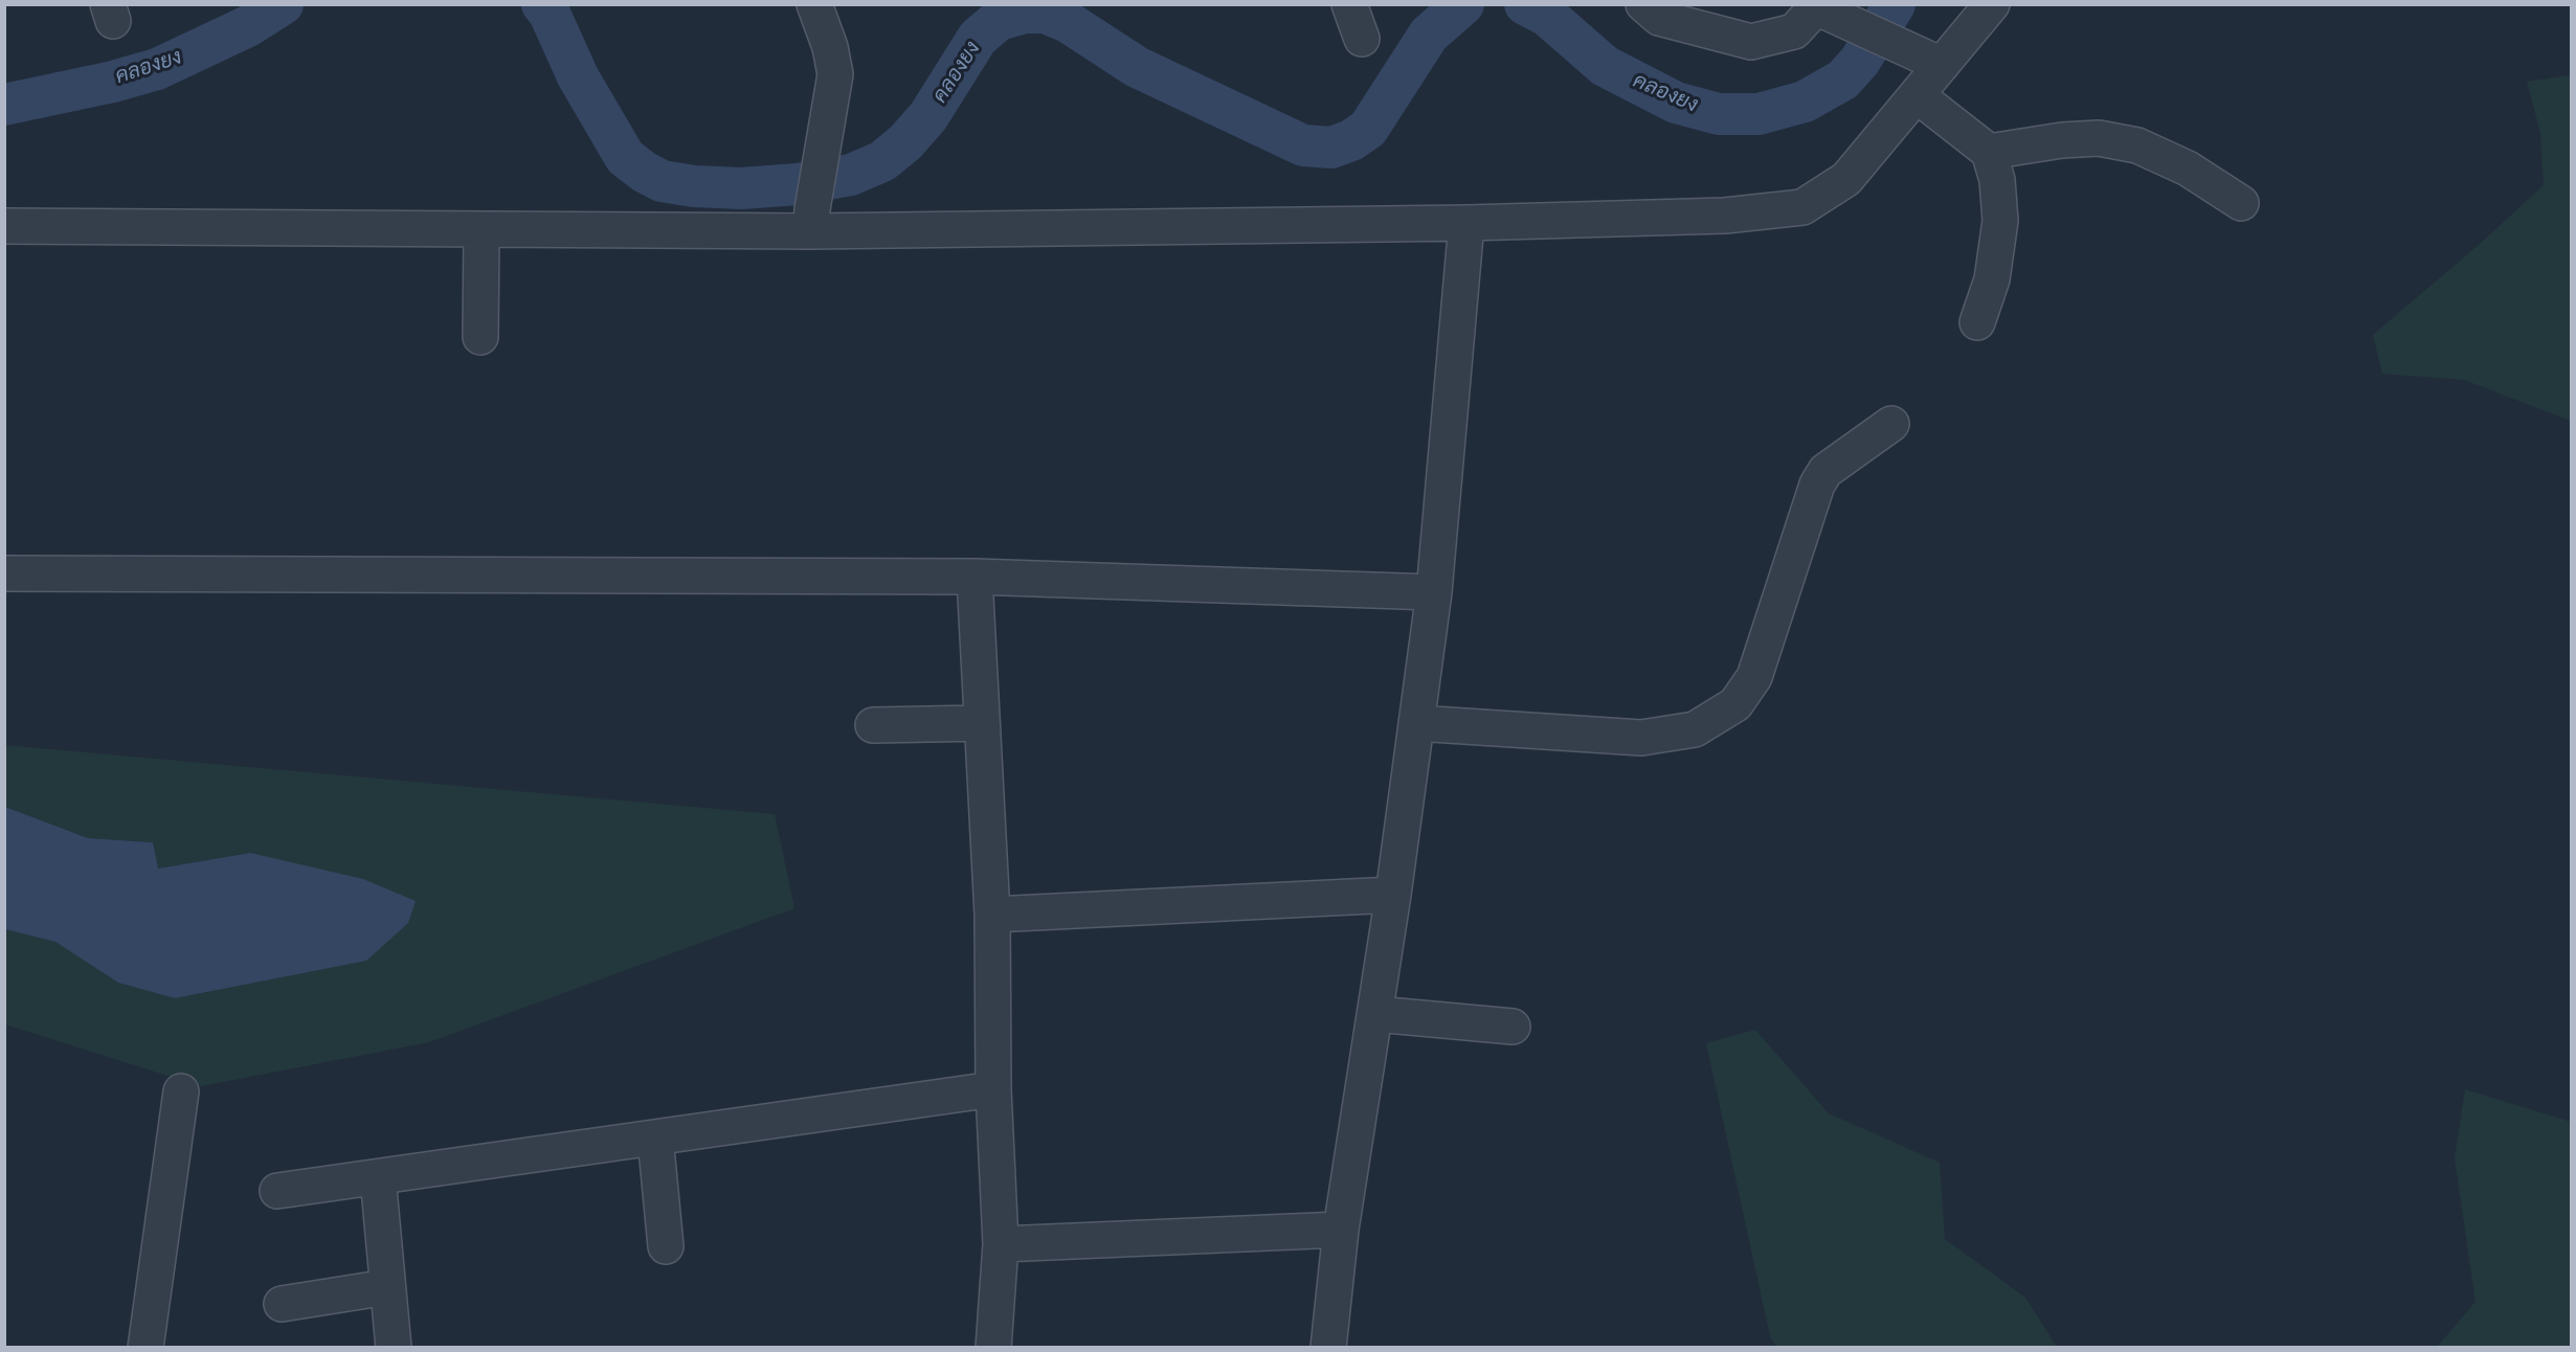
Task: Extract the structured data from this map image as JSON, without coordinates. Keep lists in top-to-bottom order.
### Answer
{
  "water": ["คลองยง"]
}
